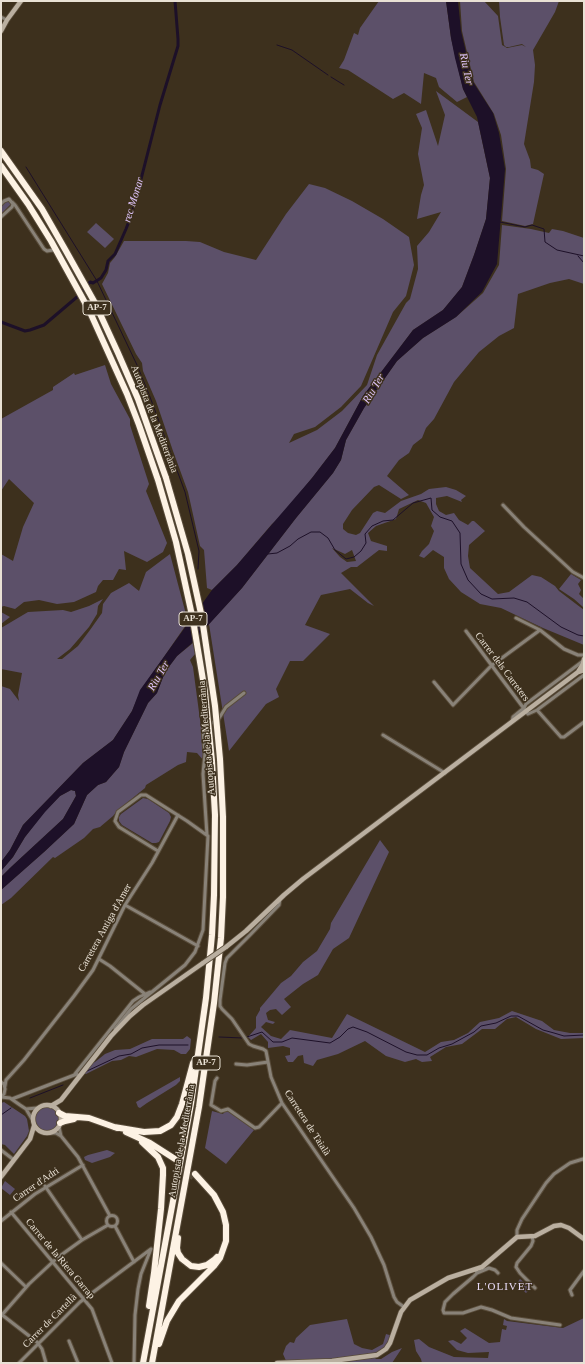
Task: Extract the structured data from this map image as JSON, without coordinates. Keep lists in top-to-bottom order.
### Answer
{
  "streets": {
    "highway": ["AP-7", "Autopista de la Mediterrània"],
    "street": [
      "Carrer dels Carreters",
      "Carretera Antiga d'Amer",
      "Carretera de Taialà",
      "Carrer d'Adri",
      "Carrer de la Riera Garrap",
      "Carrer de Cartellà"
    ]
  },
  "crossings": [
    ["Carrer d'Adri", "Carrer de la Riera Garrap"],
    ["Carrer de la Riera Garrap", "Carrer de Cartellà"]
  ],
  "districts": ["L'OLIVET"],
  "water": ["Riu Ter", "rec Monar"]
}
